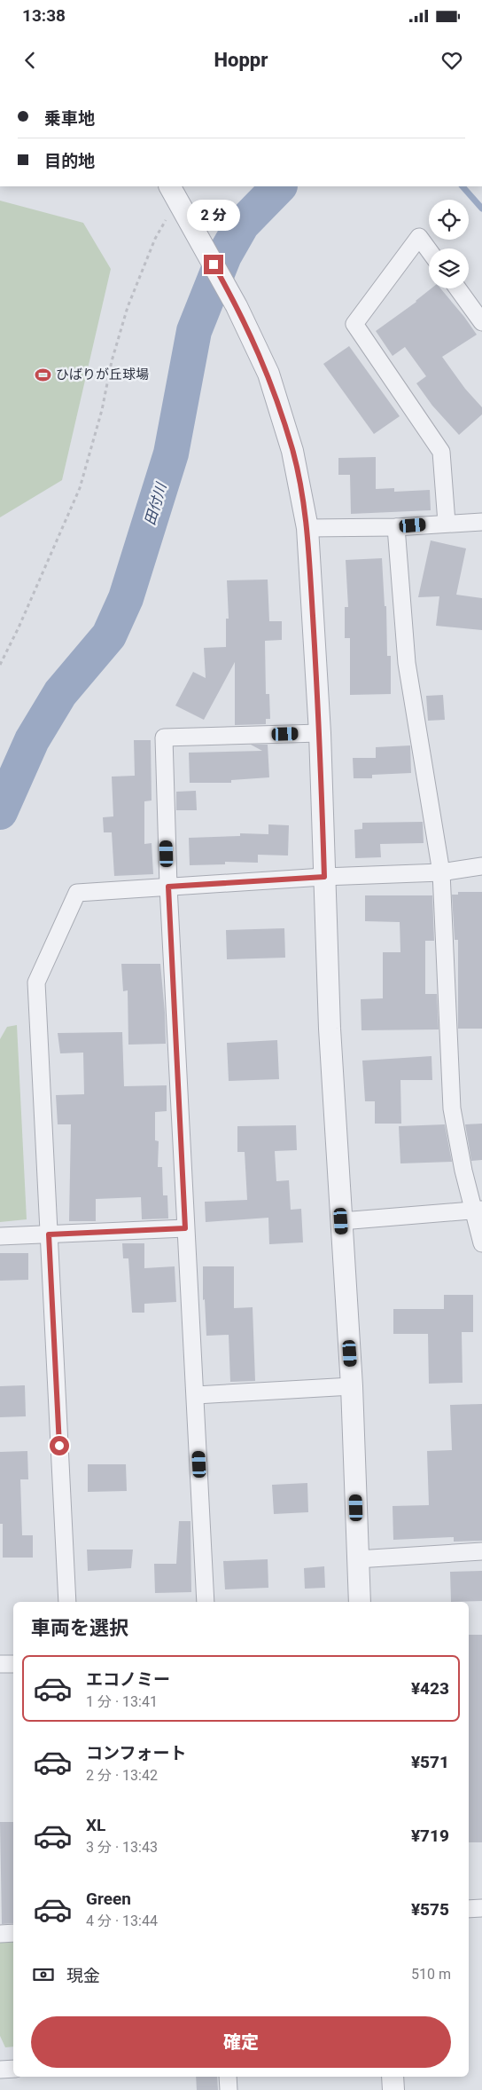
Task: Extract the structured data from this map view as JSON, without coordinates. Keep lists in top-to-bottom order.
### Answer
{
  "water": ["田付川"],
  "places": {
    "sports": ["ひばりが丘球場"]
  },
  "page": {
    "status": "13:38",
    "header": "Hoppr",
    "banner": ["乗車地", "目的地"],
    "bubble": "2 分",
    "heading": "車両を選択",
    "list": [
      {
        "name": "エコノミー",
        "note": "1 分 · 13:41",
        "value": "¥423"
      },
      {
        "name": "コンフォート",
        "note": "2 分 · 13:42",
        "value": "¥571"
      },
      {
        "name": "XL",
        "note": "3 分 · 13:43",
        "value": "¥719"
      },
      {
        "name": "Green",
        "note": "4 分 · 13:44",
        "value": "¥575"
      }
    ],
    "pay": ["現金", "510 m"],
    "buttons": "確定"
  }
}
